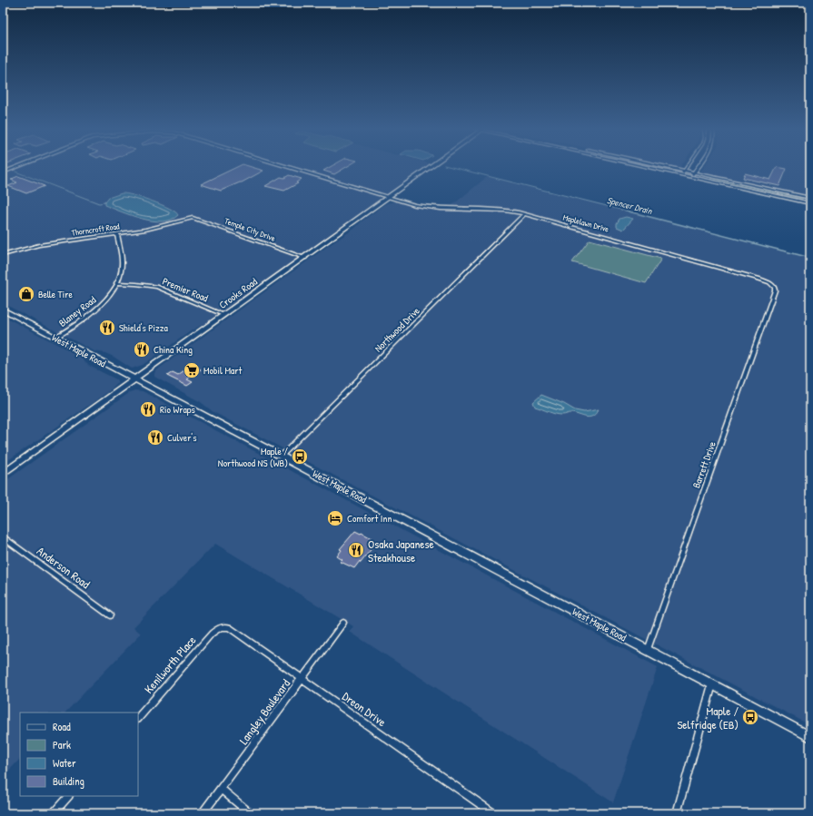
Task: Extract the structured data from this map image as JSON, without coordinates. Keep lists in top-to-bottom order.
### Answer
{
  "streets": {
    "main road": ["Crooks Road", "West Maple Road"],
    "street": [
      "Maplelawn Drive",
      "Thorncroft Road",
      "Temple City Drive",
      "Premier Road",
      "Blaney Road",
      "Northwood Drive",
      "Barrett Drive",
      "Anderson Road",
      "Kenilworth Place",
      "Dreon Drive",
      "Langley Boulevard"
    ]
  },
  "crossings": [
    ["Maplelawn Drive", "Crooks Road"],
    ["Maplelawn Drive", "Northwood Drive"],
    ["Maplelawn Drive", "Barrett Drive"],
    ["Thorncroft Road", "Temple City Drive"],
    ["Thorncroft Road", "Blaney Road"],
    ["Temple City Drive", "Crooks Road"],
    ["Premier Road", "Crooks Road"],
    ["Premier Road", "Blaney Road"],
    ["Crooks Road", "West Maple Road"],
    ["Blaney Road", "West Maple Road"],
    ["Northwood Drive", "West Maple Road"],
    ["West Maple Road", "Barrett Drive"],
    ["Kenilworth Place", "Dreon Drive"],
    ["Dreon Drive", "Langley Boulevard"]
  ],
  "water": ["Spencer Drain"],
  "places": {
    "shop": ["Belle Tire"],
    "restaurant": [
      "Shield's Pizza",
      "China King",
      "Rio Wraps",
      "Culver's",
      "Osaka Japanese Steakhouse"
    ],
    "supermarket": ["Mobil Mart"],
    "bus stop": ["Maple / Northwood NS (WB)", "Maple / Selfridge (EB)"],
    "hotel": ["Comfort Inn"]
  },
  "legend": [
    "Road",
    "Park",
    "Water",
    "Building"
  ]
}
